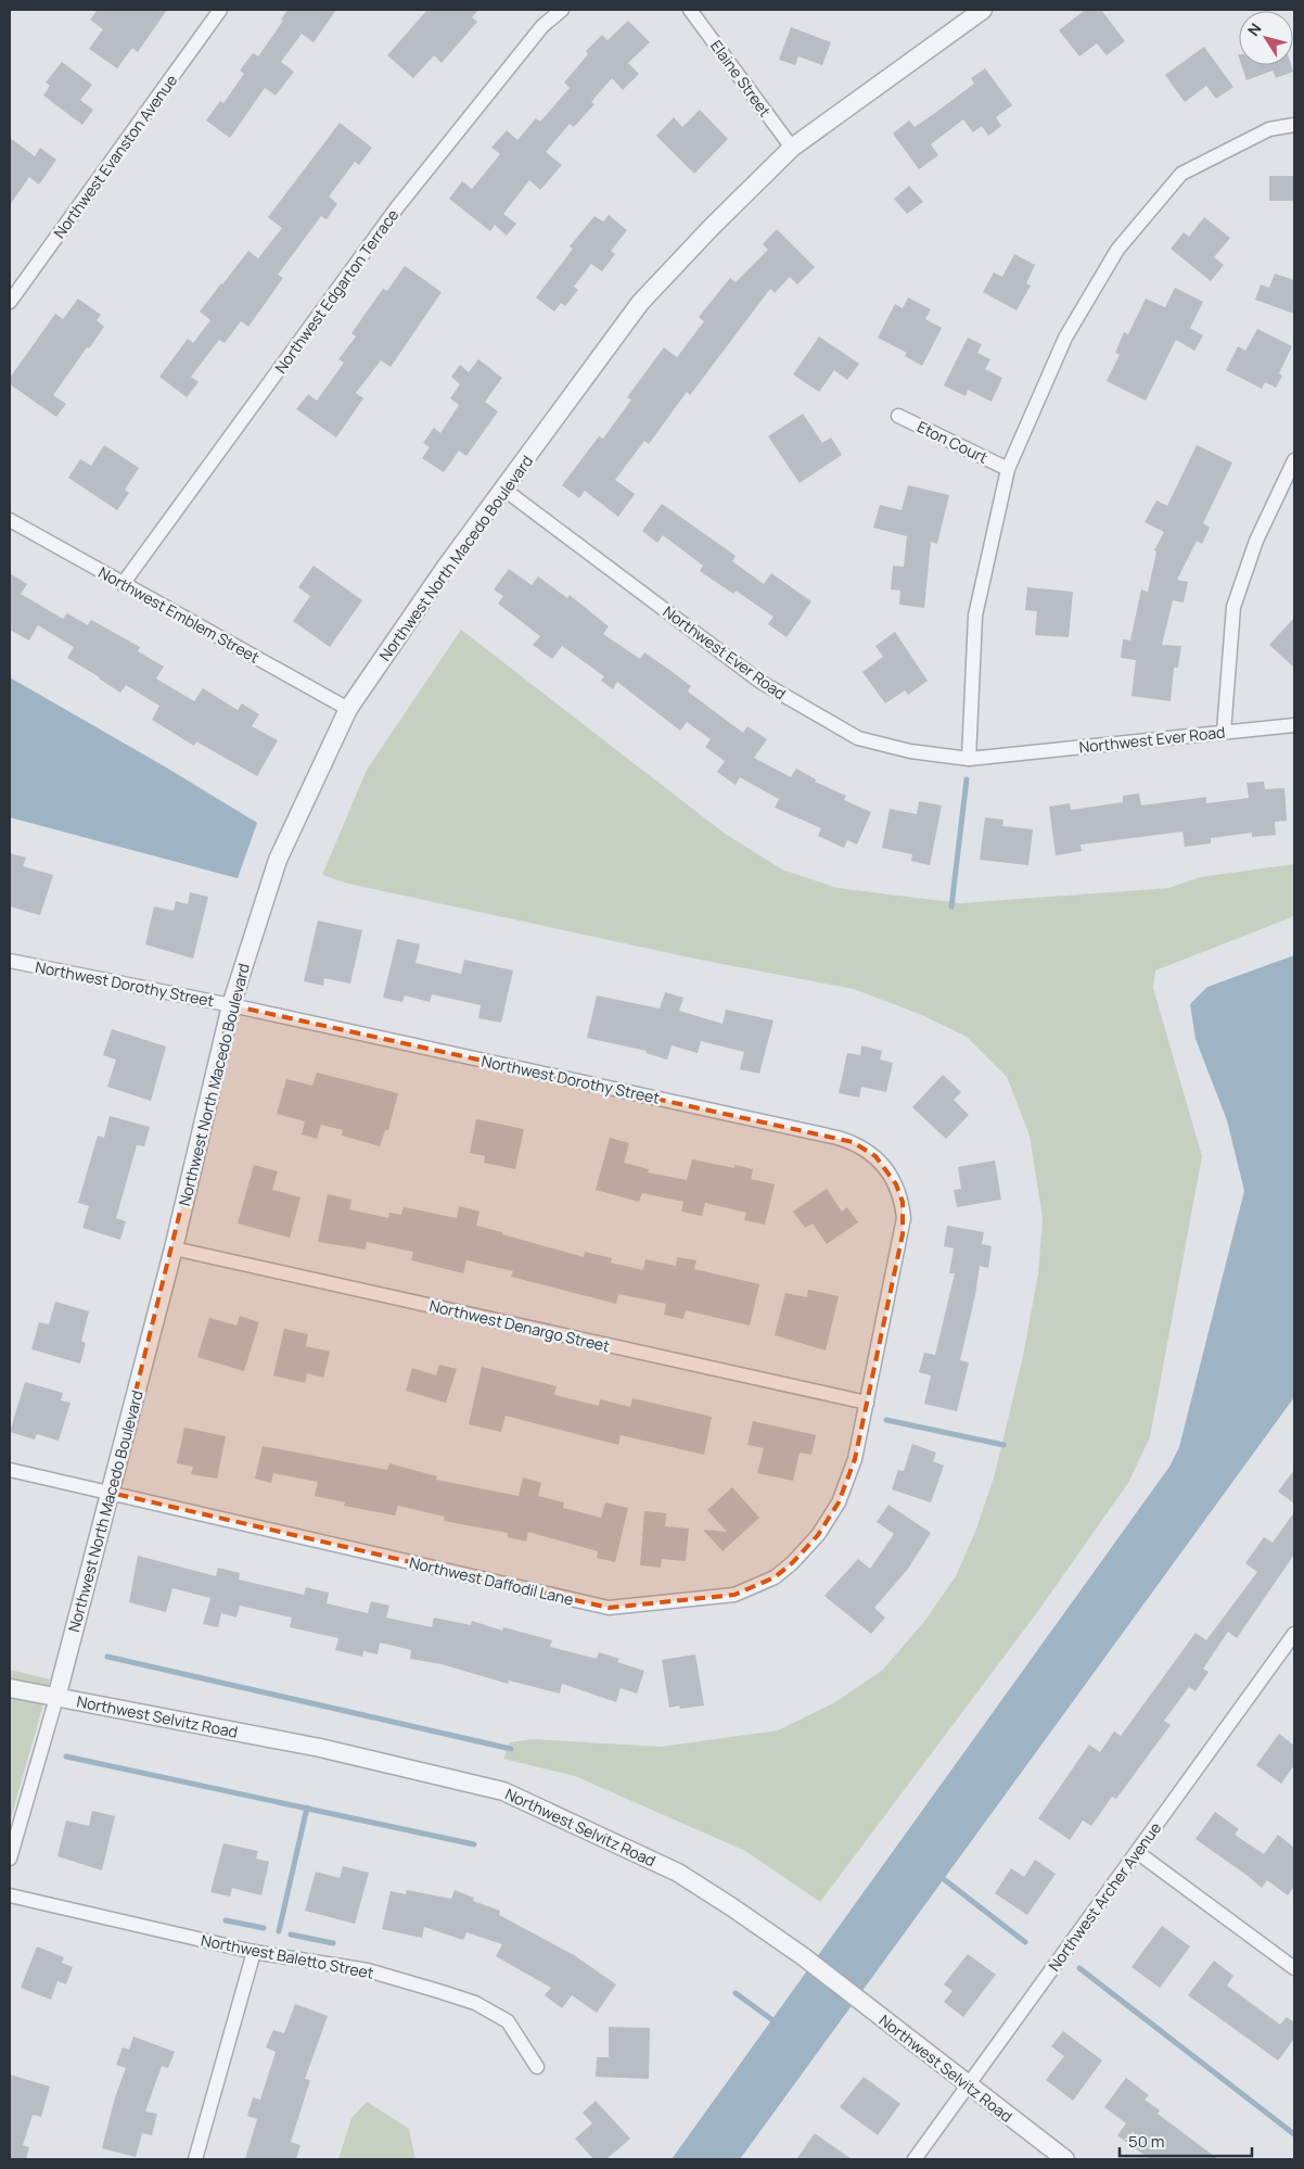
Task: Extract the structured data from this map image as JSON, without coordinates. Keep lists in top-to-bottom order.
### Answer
{
  "streets": {
    "street": [
      "Elaine Street",
      "Northwest Evanston Avenue",
      "Northwest Edgarton Terrace",
      "Eton Court",
      "Northwest North Macedo Boulevard",
      "Northwest Emblem Street",
      "Northwest Ever Road",
      "Northwest Dorothy Street",
      "Northwest Denargo Street",
      "Northwest Daffodil Lane",
      "Northwest Selvitz Road",
      "Northwest Archer Avenue",
      "Northwest Baletto Street"
    ]
  },
  "crossings": [
    ["Elaine Street", "Northwest North Macedo Boulevard"],
    ["Northwest Edgarton Terrace", "Northwest Emblem Street"],
    ["Northwest North Macedo Boulevard", "Northwest Emblem Street"],
    ["Northwest North Macedo Boulevard", "Northwest Ever Road"],
    ["Northwest North Macedo Boulevard", "Northwest Dorothy Street"],
    ["Northwest North Macedo Boulevard", "Northwest Denargo Street"],
    ["Northwest North Macedo Boulevard", "Northwest Daffodil Lane"],
    ["Northwest North Macedo Boulevard", "Northwest Selvitz Road"],
    ["Northwest Dorothy Street", "Northwest Denargo Street"],
    ["Northwest Dorothy Street", "Northwest Daffodil Lane"],
    ["Northwest Denargo Street", "Northwest Daffodil Lane"],
    ["Northwest Selvitz Road", "Northwest Archer Avenue"]
  ],
  "scale_bar": "50 m",
  "north": "top left"
}
